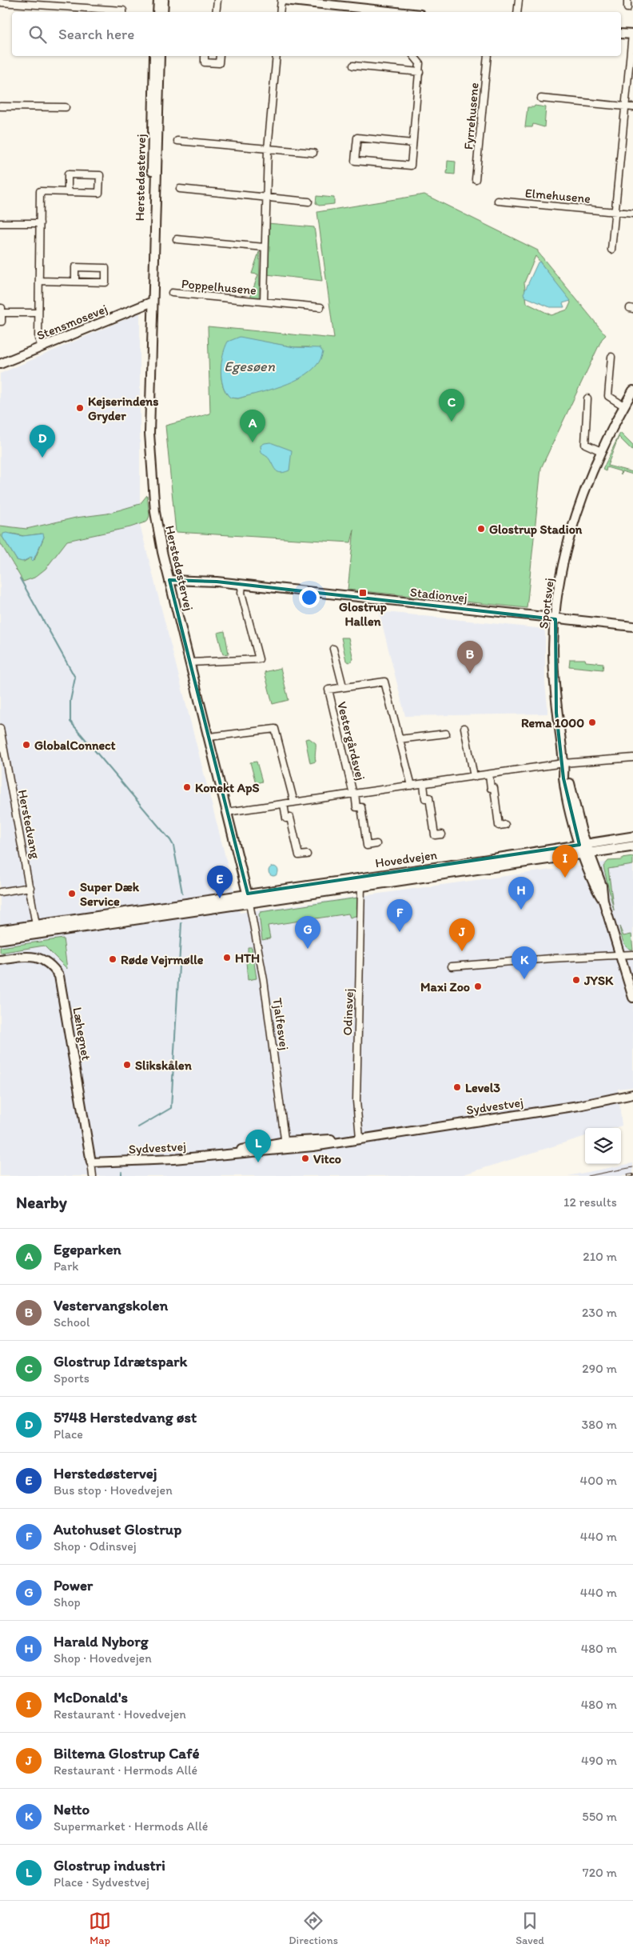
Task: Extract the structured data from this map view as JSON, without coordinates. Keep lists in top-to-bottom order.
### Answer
{
  "streets": {
    "main road": ["Hovedvejen"],
    "street": [
      "Fyrrehusene",
      "Herstedøstervej",
      "Elmehusene",
      "Poppelhusene",
      "Stensmosevej",
      "Stadionvej",
      "Sportsvej",
      "Vestergårdsvej",
      "Herstedvang",
      "Odinsvej",
      "Tjalfesvej",
      "Læhegnet",
      "Sydvestvej"
    ]
  },
  "crossings": [
    ["Herstedøstervej", "Stensmosevej"],
    ["Herstedøstervej", "Stadionvej"],
    ["Herstedøstervej", "Vestergårdsvej"],
    ["Herstedøstervej", "Hovedvejen"],
    ["Herstedøstervej", "Tjalfesvej"],
    ["Stadionvej", "Sportsvej"],
    ["Sportsvej", "Vestergårdsvej"],
    ["Sportsvej", "Hovedvejen"],
    ["Hovedvejen", "Odinsvej"],
    ["Hovedvejen", "Tjalfesvej"],
    ["Odinsvej", "Sydvestvej"],
    ["Tjalfesvej", "Sydvestvej"],
    ["Læhegnet", "Sydvestvej"]
  ],
  "water": ["Egesøen"],
  "places": {
    "other": [
      "Kejserindens Gryder",
      "Glostrup Stadion",
      "Rema 1000",
      "GlobalConnect",
      "Konekt ApS",
      "Super Dæk Service",
      "HTH",
      "Røde Vejrmølle",
      "JYSK",
      "Maxi Zoo",
      "Slikskålen",
      "Level3",
      "Vitco"
    ],
    "transit": ["Glostrup Hallen"]
  },
  "page": {
    "search": "Search here",
    "pins": [
      "C",
      "A",
      "D",
      "B",
      "I",
      "E",
      "H",
      "F",
      "G",
      "J",
      "K",
      "L"
    ],
    "heading": ["Nearby", "12 results"],
    "list": [
      {
        "mark": "A",
        "name": "Egeparken",
        "note": "Park",
        "value": "210 m"
      },
      {
        "mark": "B",
        "name": "Vestervangskolen",
        "note": "School",
        "value": "230 m"
      },
      {
        "mark": "C",
        "name": "Glostrup Idrætspark",
        "note": "Sports",
        "value": "290 m"
      },
      {
        "mark": "D",
        "name": "5748 Herstedvang øst",
        "note": "Place",
        "value": "380 m"
      },
      {
        "mark": "E",
        "name": "Herstedøstervej",
        "note": "Bus stop · Hovedvejen",
        "value": "400 m"
      },
      {
        "mark": "F",
        "name": "Autohuset Glostrup",
        "note": "Shop · Odinsvej",
        "value": "440 m"
      },
      {
        "mark": "G",
        "name": "Power",
        "note": "Shop",
        "value": "440 m"
      },
      {
        "mark": "H",
        "name": "Harald Nyborg",
        "note": "Shop · Hovedvejen",
        "value": "480 m"
      },
      {
        "mark": "I",
        "name": "McDonald's",
        "note": "Restaurant · Hovedvejen",
        "value": "480 m"
      },
      {
        "mark": "J",
        "name": "Biltema Glostrup Café",
        "note": "Restaurant · Hermods Allé",
        "value": "490 m"
      },
      {
        "mark": "K",
        "name": "Netto",
        "note": "Supermarket · Hermods Allé",
        "value": "550 m"
      },
      {
        "mark": "L",
        "name": "Glostrup industri",
        "note": "Place · Sydvestvej",
        "value": "720 m"
      }
    ],
    "nav": ["Map", "Directions", "Saved"]
  }
}
